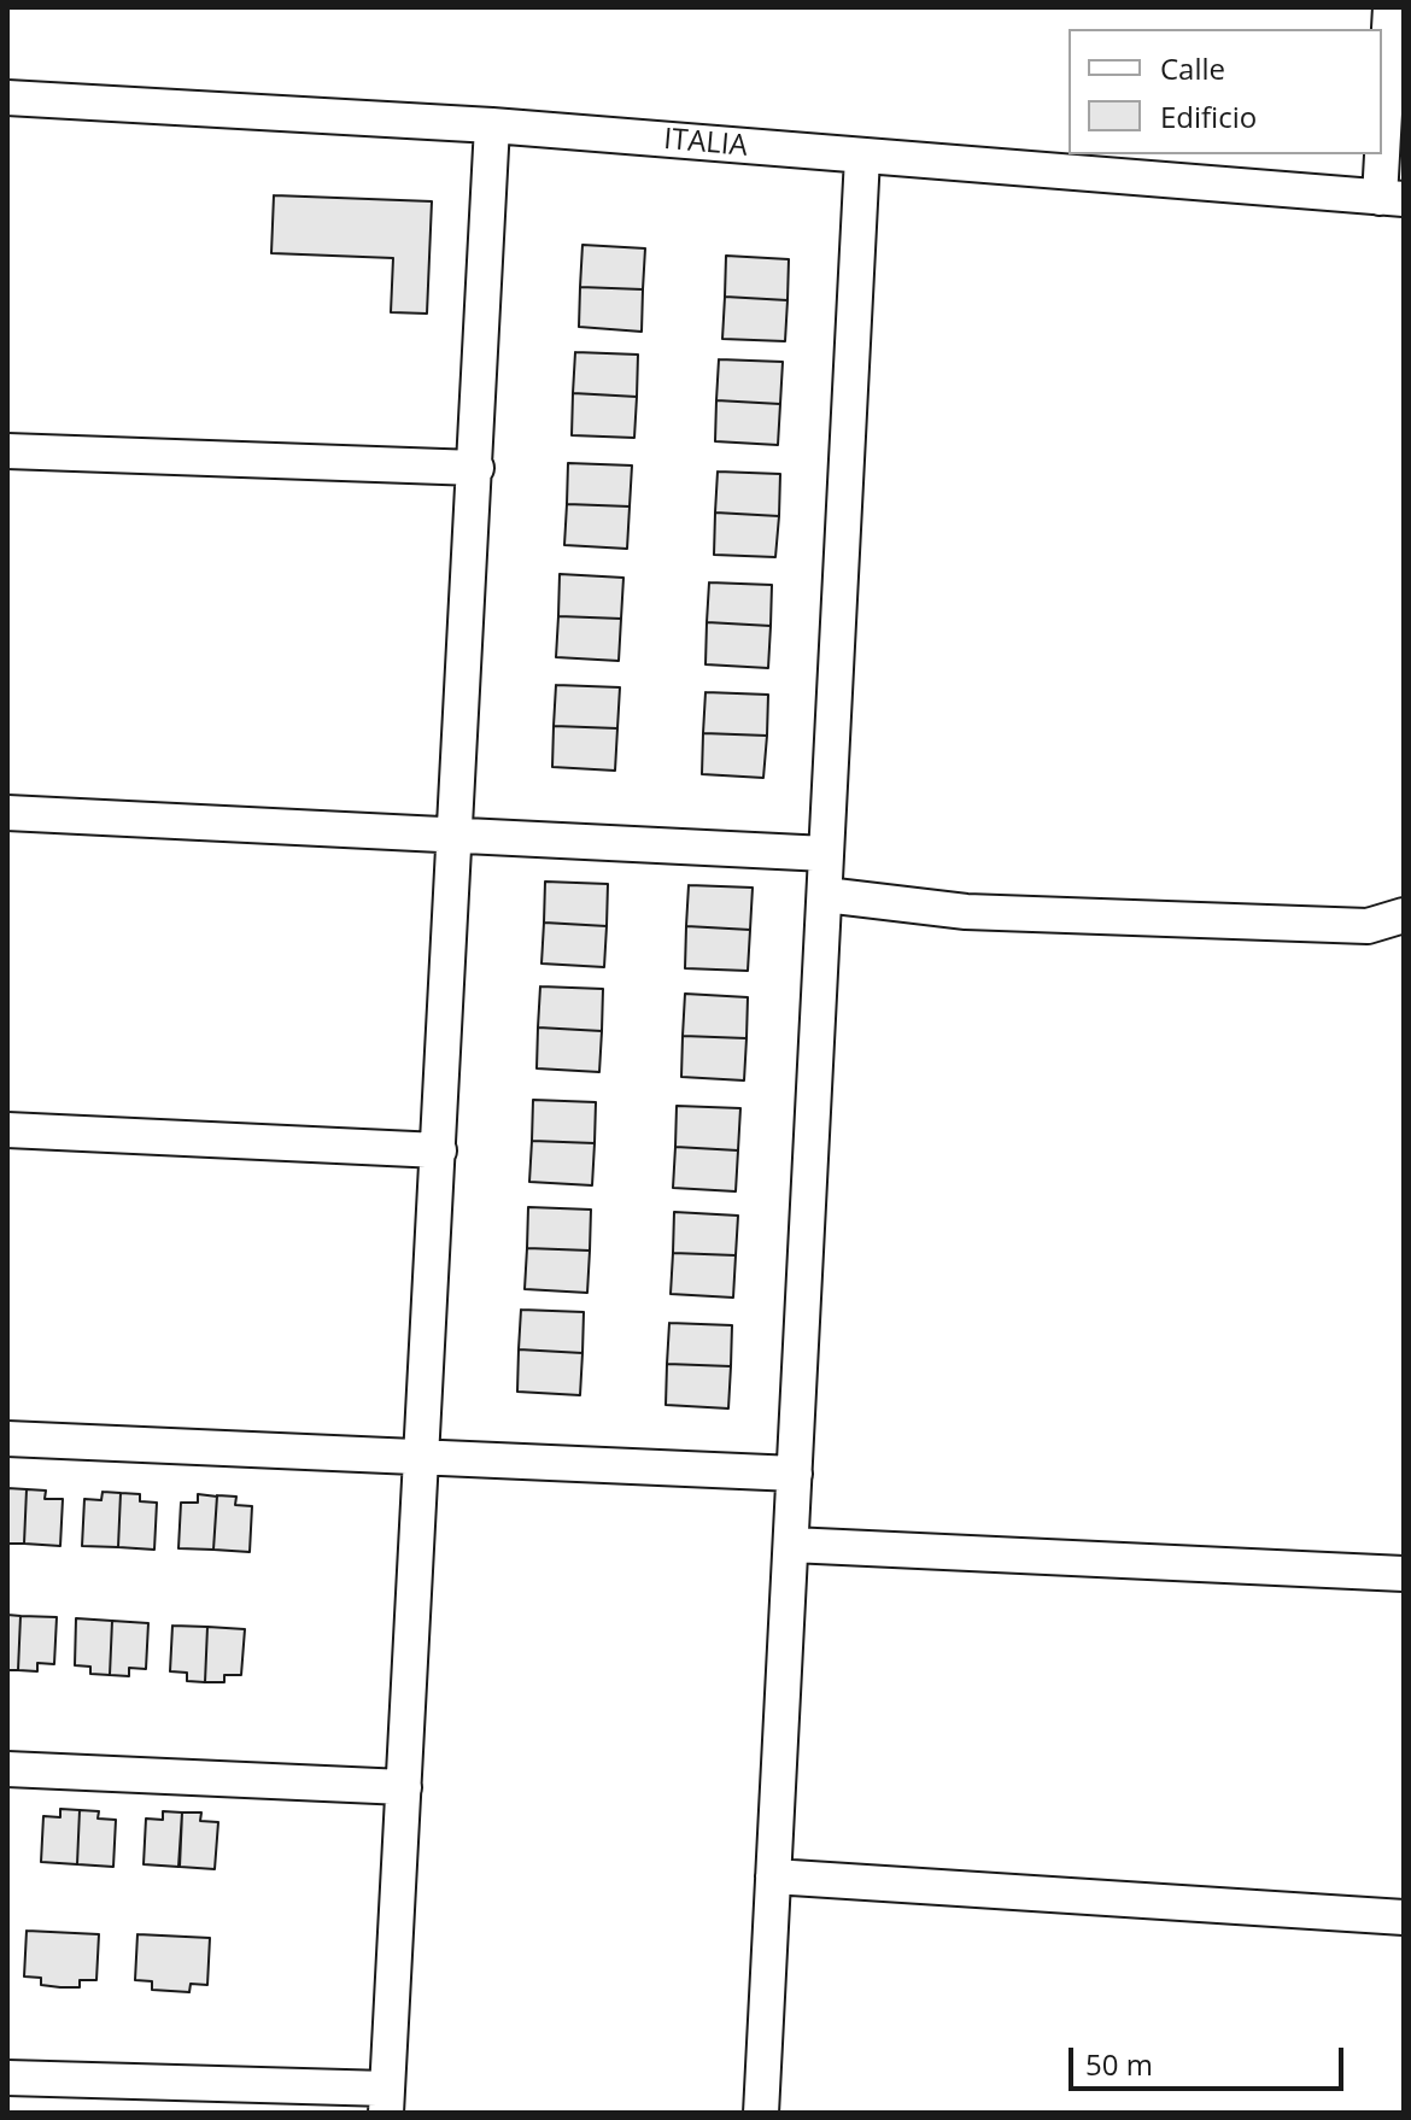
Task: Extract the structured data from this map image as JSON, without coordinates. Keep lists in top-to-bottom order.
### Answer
{
  "streets": {
    "street": ["ITALIA"]
  },
  "legend": ["Calle", "Edificio"],
  "scale_bar": "50 m"
}
